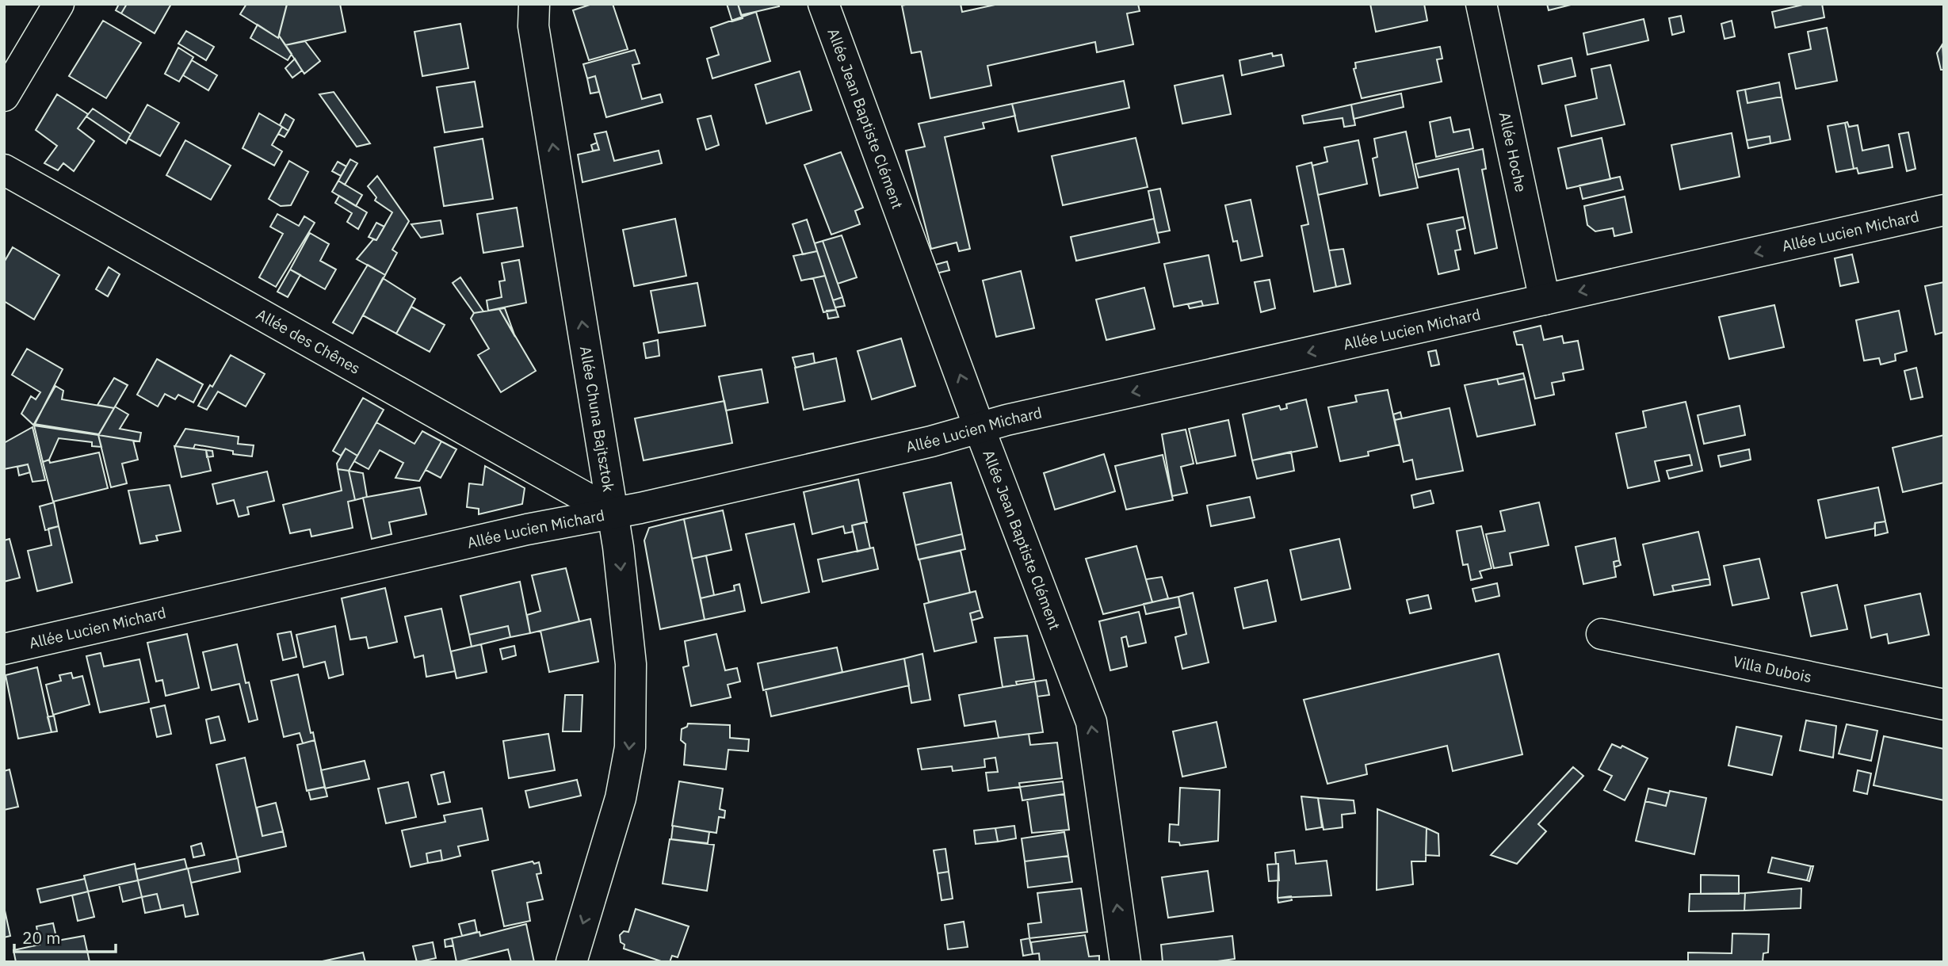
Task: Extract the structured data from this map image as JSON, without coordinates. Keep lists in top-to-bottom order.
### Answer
{
  "streets": {
    "street": [
      "Allée Jean Baptiste Clément",
      "Allée Hoche",
      "Allée Lucien Michard",
      "Allée des Chênes",
      "Allée Chuna Bajtsztok",
      "Villa Dubois"
    ]
  },
  "crossings": [
    ["Allée Jean Baptiste Clément", "Allée Lucien Michard"],
    ["Allée Hoche", "Allée Lucien Michard"],
    ["Allée Lucien Michard", "Allée des Chênes"],
    ["Allée Lucien Michard", "Allée Chuna Bajtsztok"],
    ["Allée des Chênes", "Allée Chuna Bajtsztok"]
  ],
  "one_way": ["Allée Jean Baptiste Clément", "Allée Lucien Michard"],
  "scale_bar": "20 m"
}
